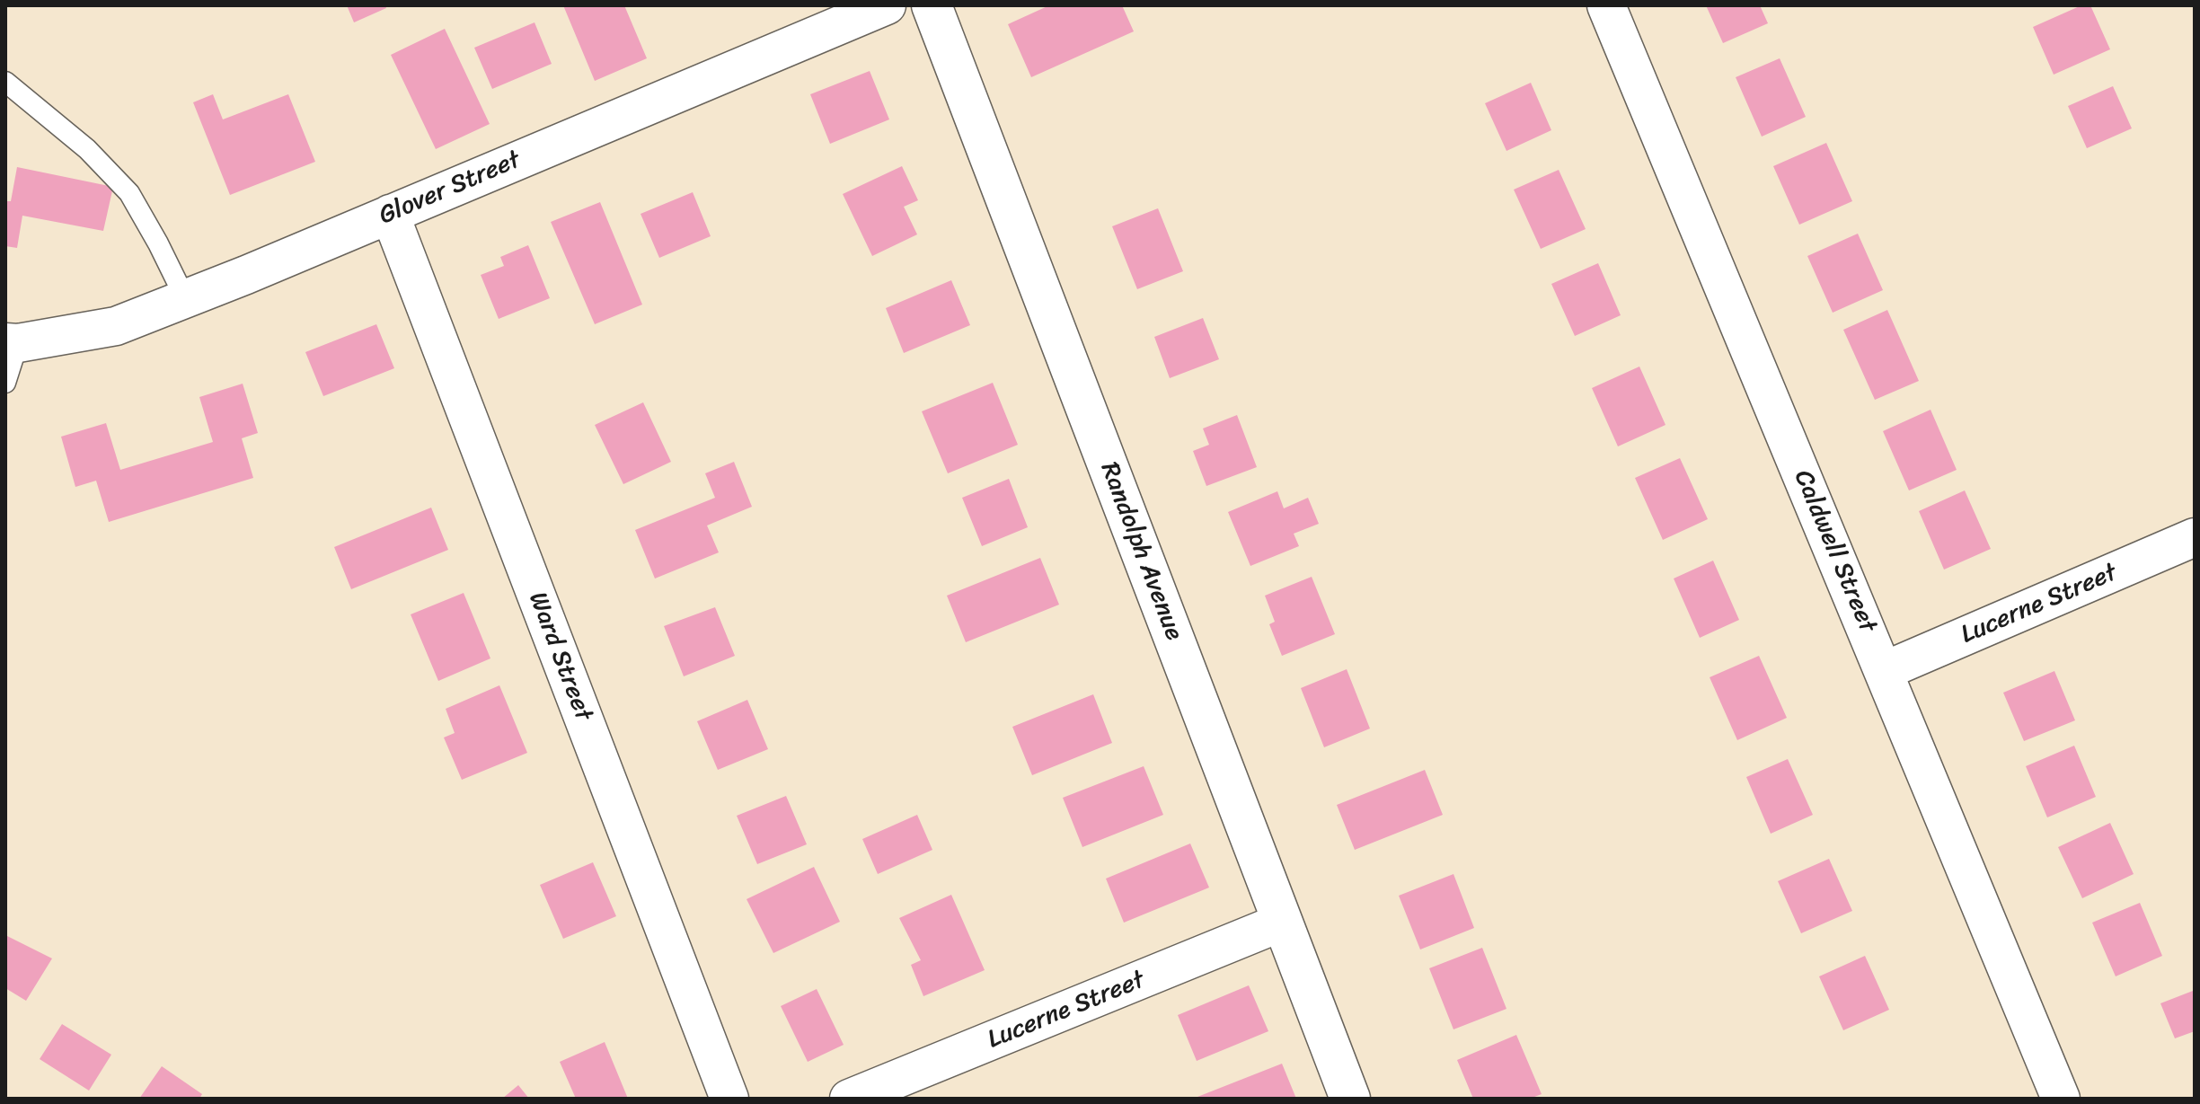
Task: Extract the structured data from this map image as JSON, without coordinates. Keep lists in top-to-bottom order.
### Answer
{
  "streets": {
    "street": [
      "Glover Street",
      "Randolph Avenue",
      "Caldwell Street",
      "Lucerne Street",
      "Ward Street"
    ]
  },
  "crossings": [
    ["Glover Street", "Ward Street"],
    ["Randolph Avenue", "Lucerne Street"],
    ["Caldwell Street", "Lucerne Street"]
  ]
}
